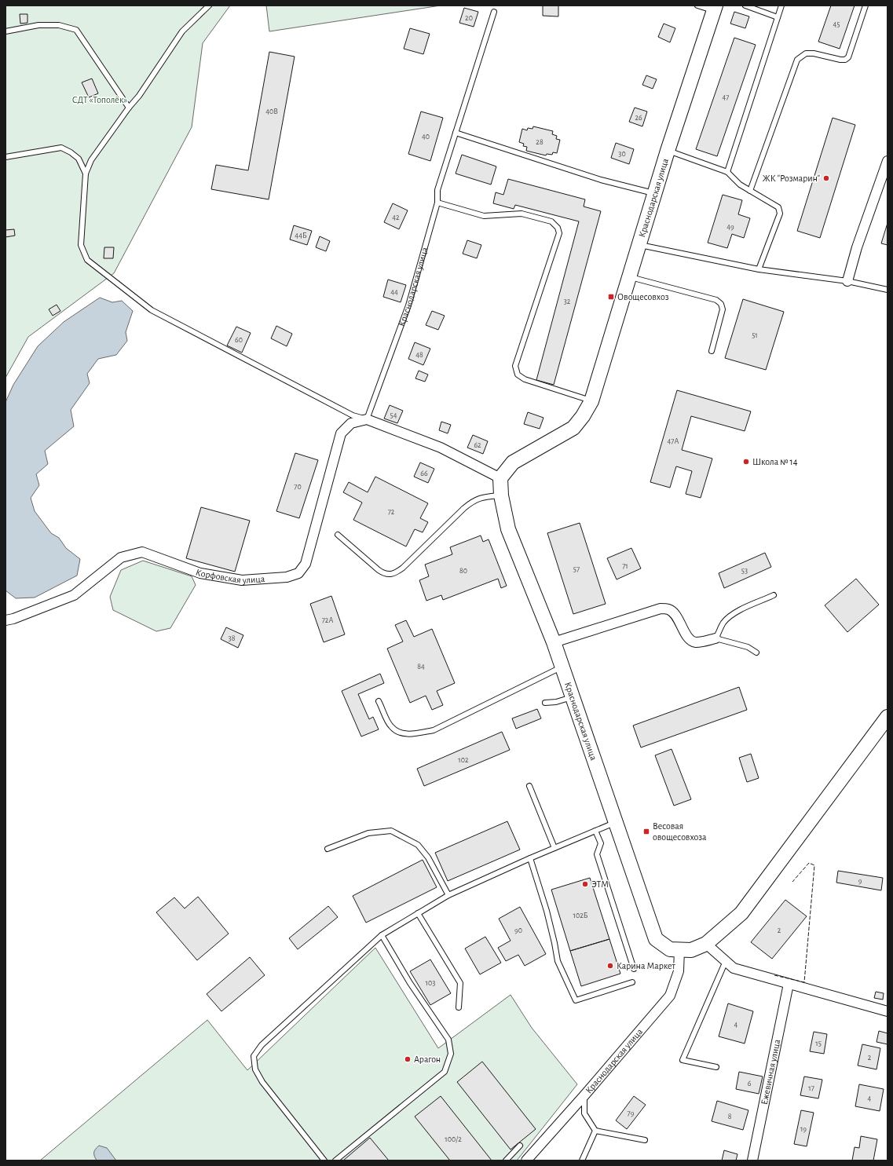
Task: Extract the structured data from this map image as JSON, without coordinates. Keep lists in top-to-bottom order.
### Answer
{
  "streets": {
    "street": ["Краснодарская улица", "Корфовская улица", "Ежевичная улица"]
  },
  "crossings": [
    ["Краснодарская улица", "Корфовская улица"]
  ],
  "parks": ["СДТ «Тополёк»"],
  "places": {
    "other": [
      "ЖК \"Розмарин\"",
      "Школа № 14",
      "ЭТМ",
      "Карина Маркет",
      "Арагон"
    ],
    "transit": ["Овощесовхоз", "Весовая овощесовхоза"]
  },
  "house_numbers": [
    "20",
    "45",
    "47",
    "40В",
    "26",
    "40",
    "28",
    "30",
    "42",
    "49",
    "44Б",
    "44",
    "32",
    "51",
    "60",
    "48",
    "54",
    "47А",
    "62",
    "66",
    "70",
    "72",
    "71",
    "57",
    "80",
    "53",
    "72А",
    "38",
    "84",
    "102",
    "9",
    "102Б",
    "90",
    "2",
    "103",
    "4",
    "15",
    "2",
    "6",
    "17",
    "4",
    "79",
    "8",
    "19",
    "100/2"
  ]
}
